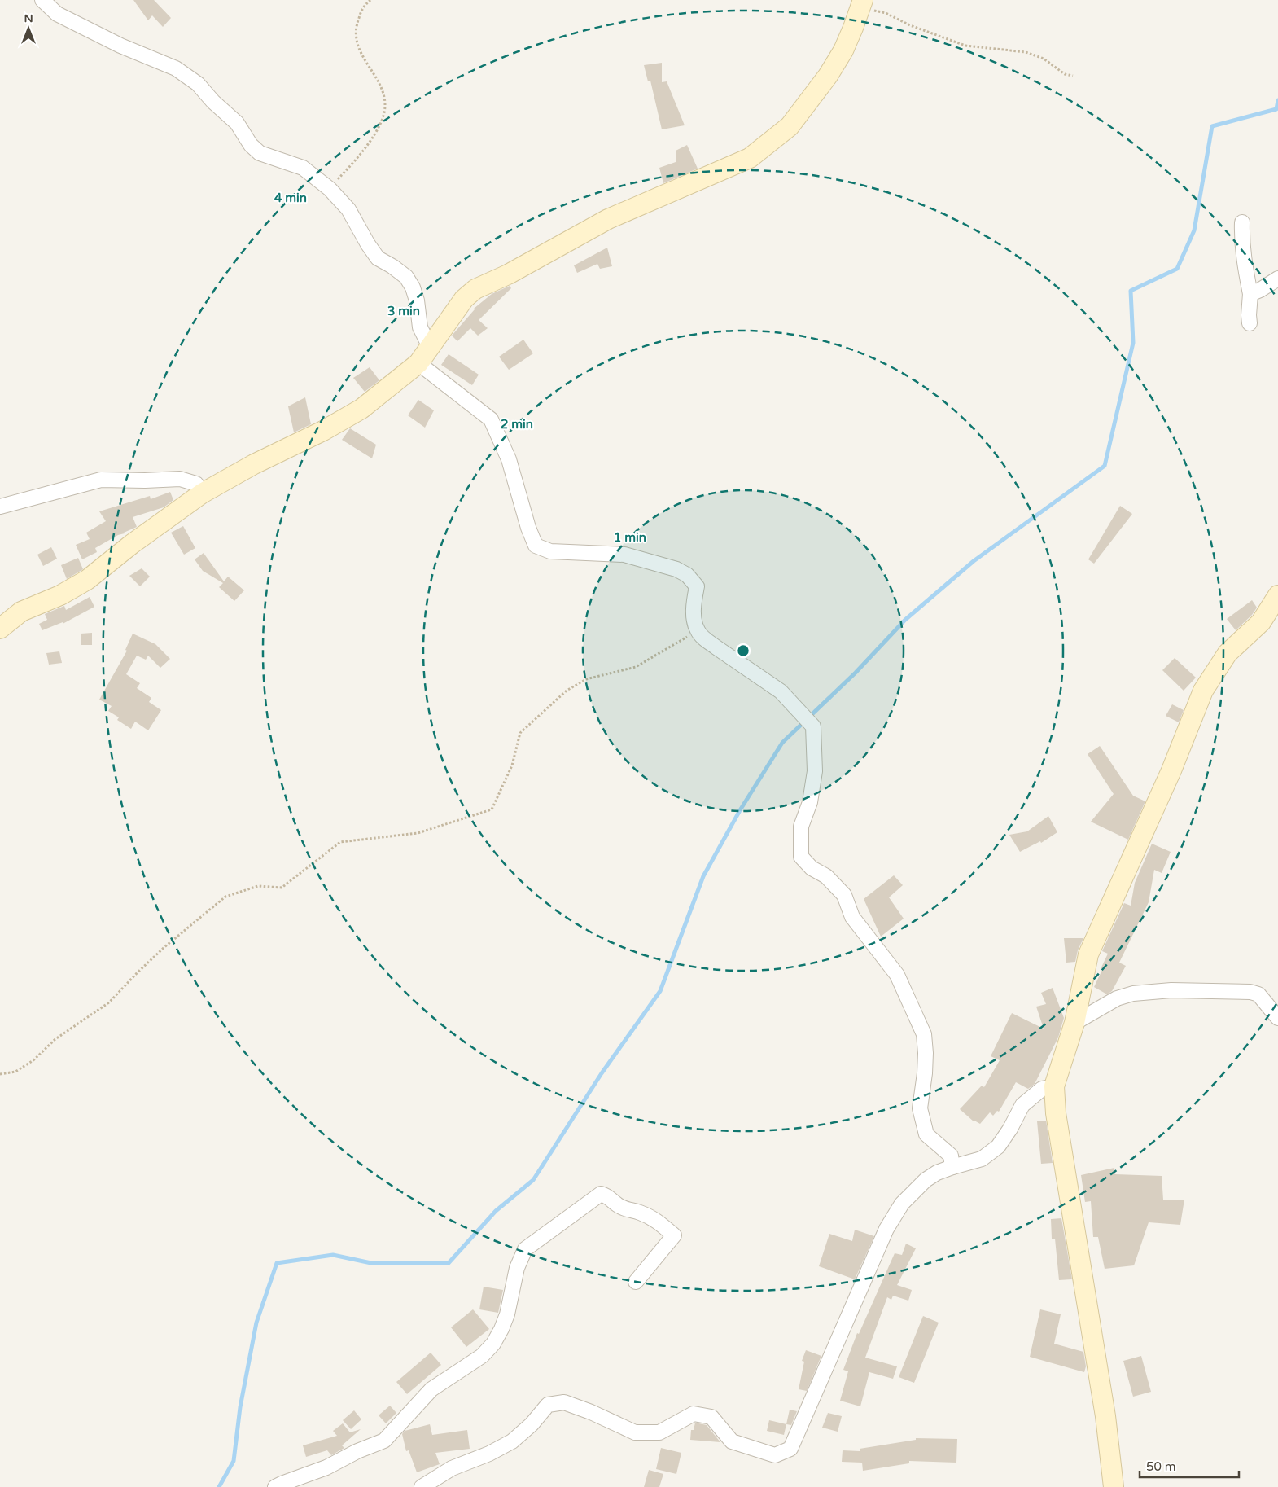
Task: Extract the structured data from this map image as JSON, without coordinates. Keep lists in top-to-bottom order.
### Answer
{
  "scale_bar": "50 m",
  "north": "top",
  "rings": [
    "4 min",
    "3 min",
    "2 min",
    "1 min"
  ]
}
